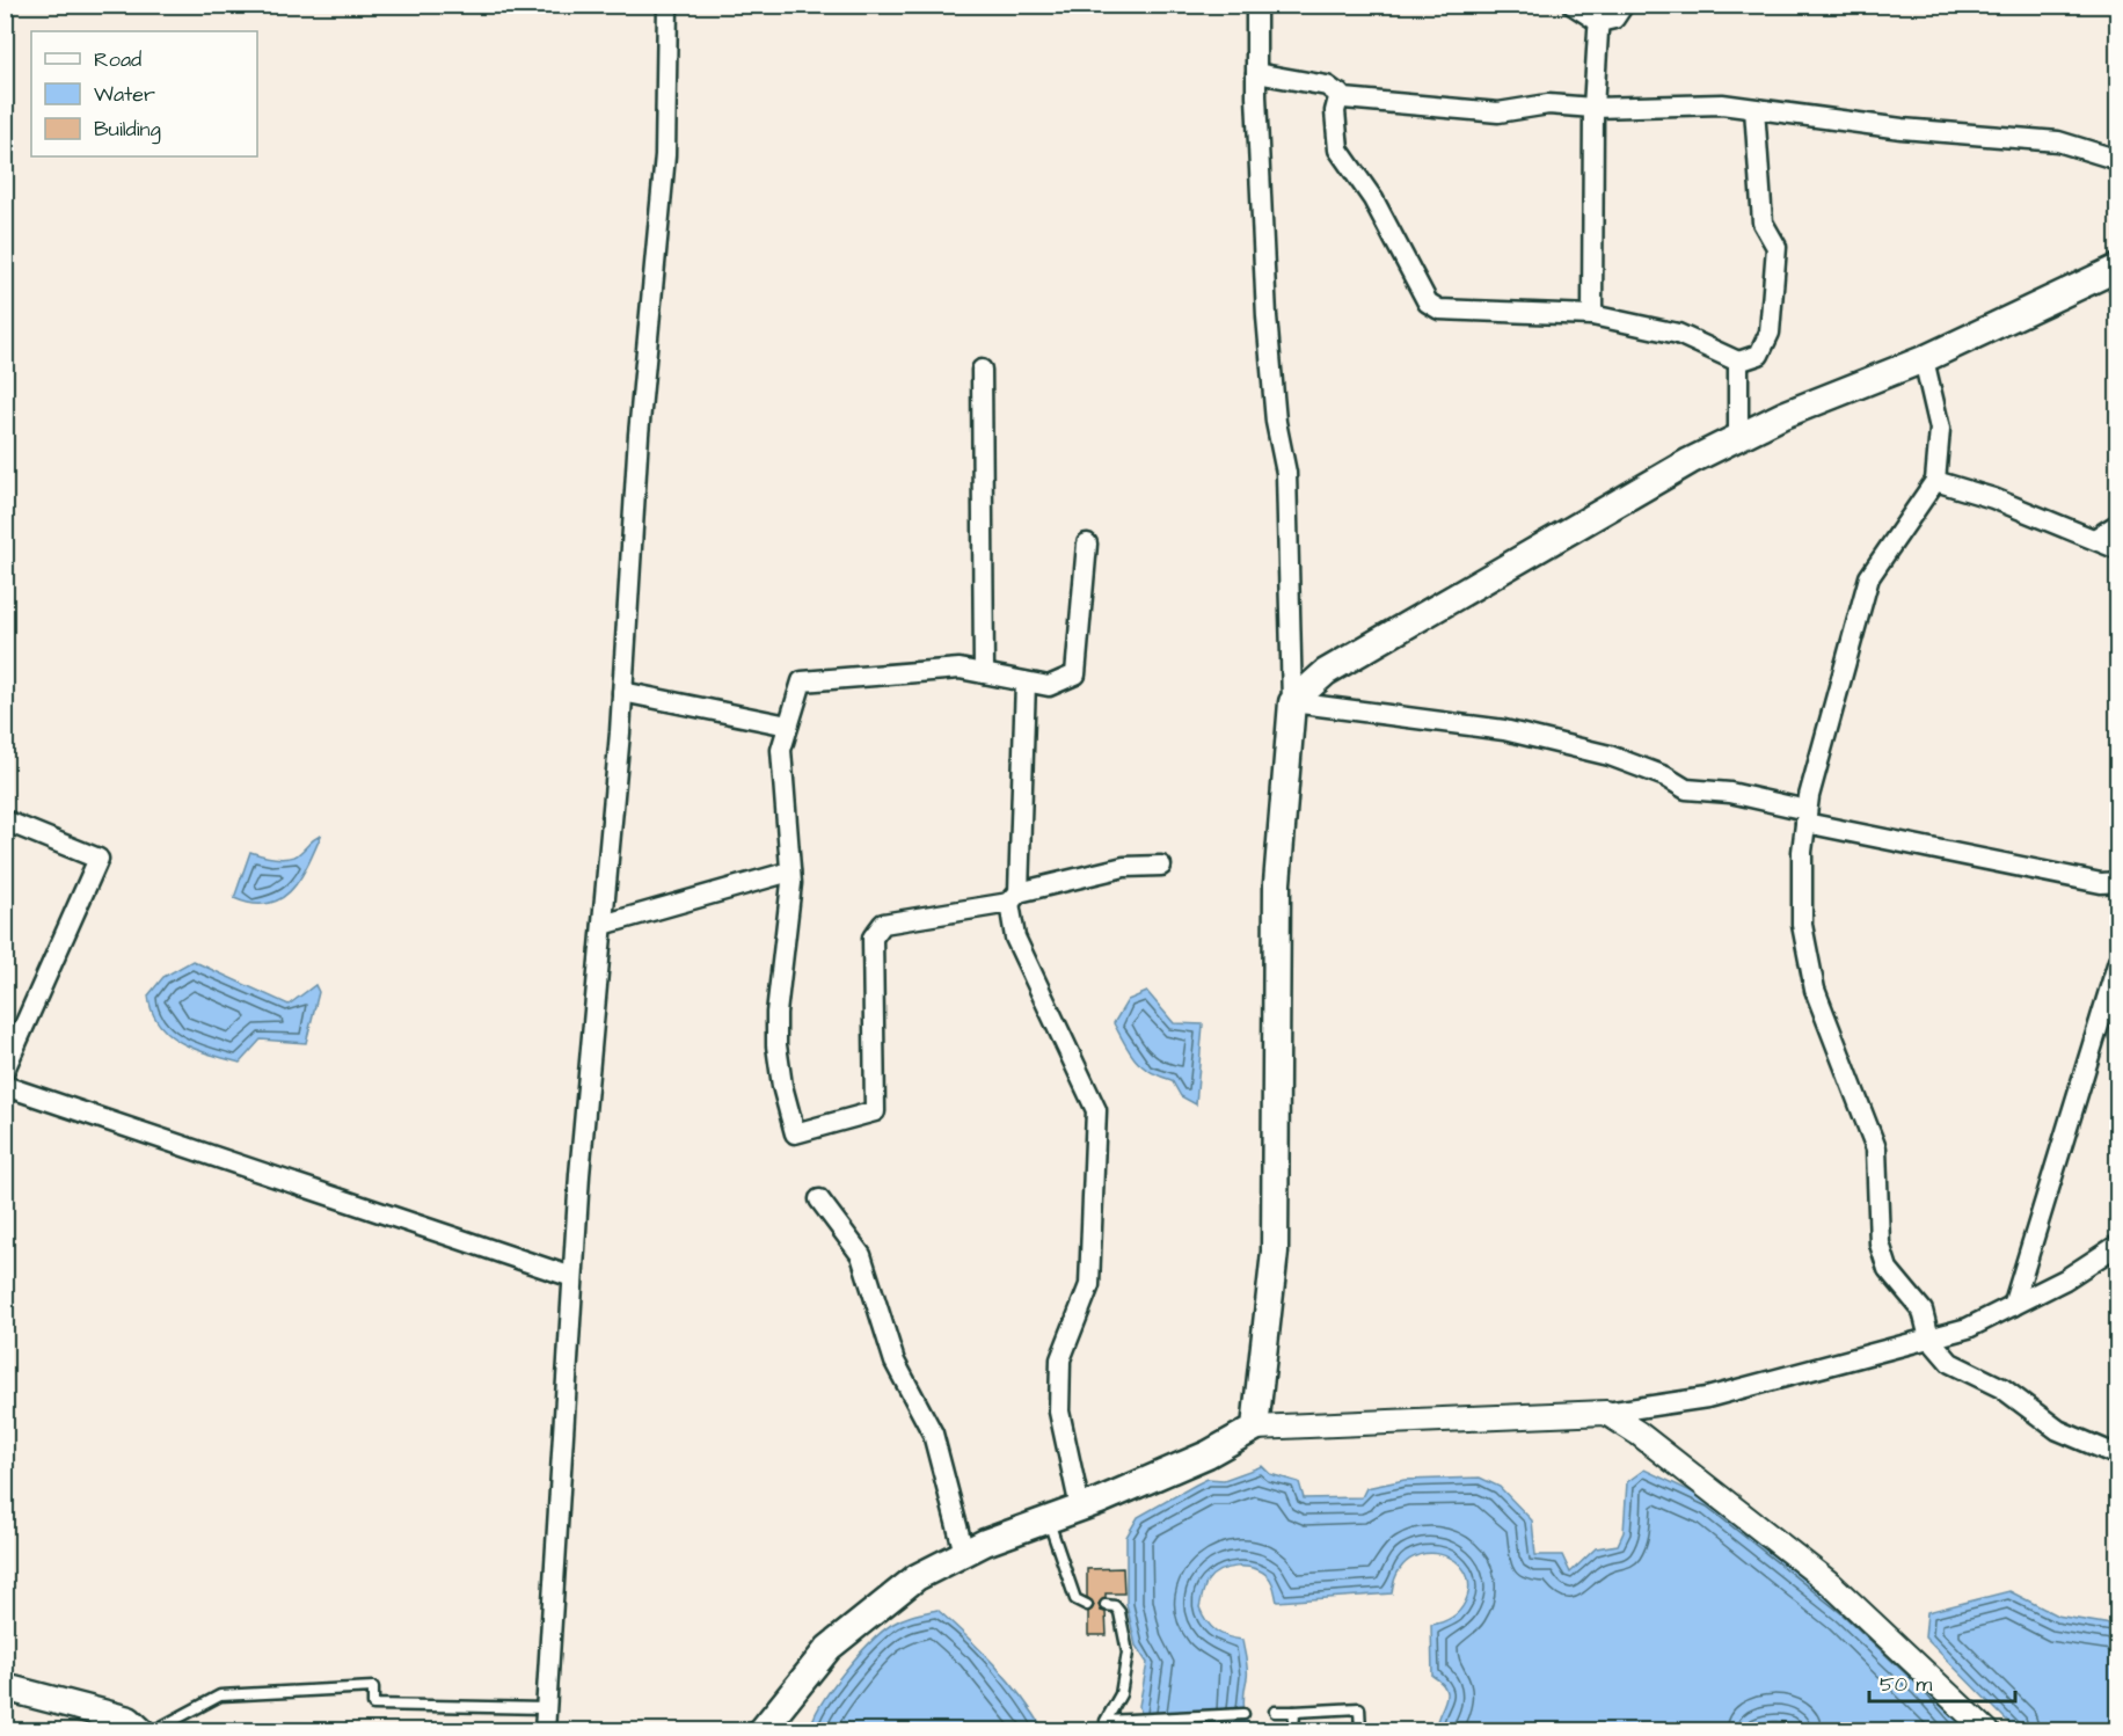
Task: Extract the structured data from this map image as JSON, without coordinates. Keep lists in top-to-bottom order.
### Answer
{
  "legend": ["Road", "Water", "Building"],
  "scale_bar": "50 m"
}
